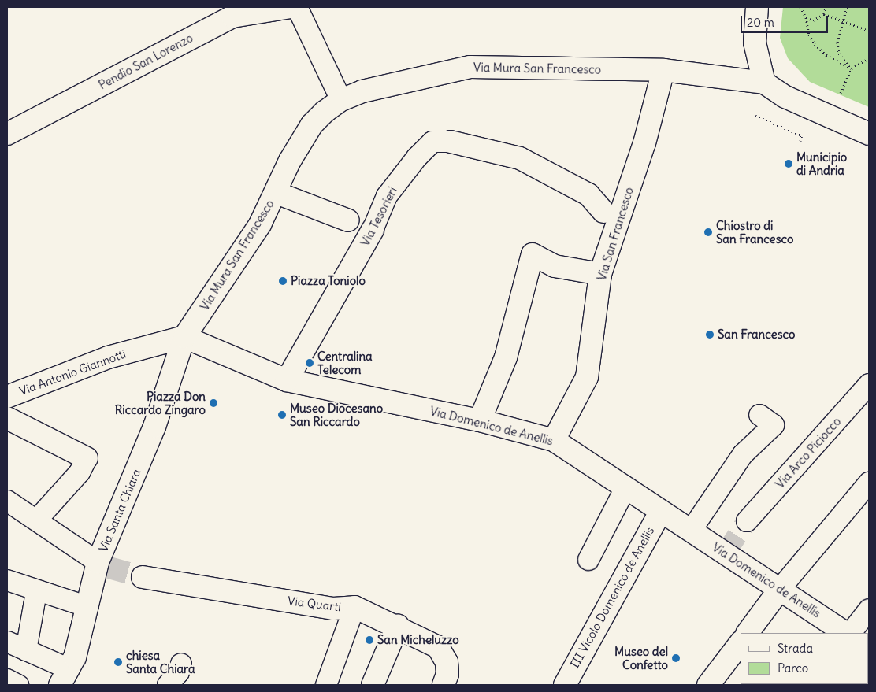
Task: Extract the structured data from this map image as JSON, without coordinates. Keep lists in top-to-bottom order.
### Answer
{
  "streets": {
    "street": [
      "Pendio San Lorenzo",
      "Via Mura San Francesco",
      "Via Tesorieri",
      "Via San Francesco",
      "Via Antonio Giannotti",
      "Via Domenico de Anellis",
      "Via Arco Piciocco",
      "Via Santa Chiara",
      "III Vicolo Domenico de Anellis",
      "Via Quarti"
    ]
  },
  "crossings": [
    ["Via Mura San Francesco", "Via San Francesco"],
    ["Via Mura San Francesco", "Via Antonio Giannotti"],
    ["Via Mura San Francesco", "Via Domenico de Anellis"],
    ["Via Mura San Francesco", "Via Santa Chiara"],
    ["Via Tesorieri", "Via Domenico de Anellis"],
    ["Via San Francesco", "Via Domenico de Anellis"],
    ["Via Antonio Giannotti", "Via Domenico de Anellis"],
    ["Via Antonio Giannotti", "Via Santa Chiara"],
    ["Via Domenico de Anellis", "Via Santa Chiara"],
    ["Via Domenico de Anellis", "III Vicolo Domenico de Anellis"]
  ],
  "places": [
    "Municipio di Andria",
    "Chiostro di San Francesco",
    "Piazza Toniolo",
    "San Francesco",
    "Centralina Telecom",
    "Piazza Don Riccardo Zingaro",
    "Museo Diocesano San Riccardo",
    "San Micheluzzo",
    "Museo del Confetto",
    "chiesa Santa Chiara"
  ],
  "legend": ["Strada", "Parco"],
  "scale_bar": "20 m"
}
